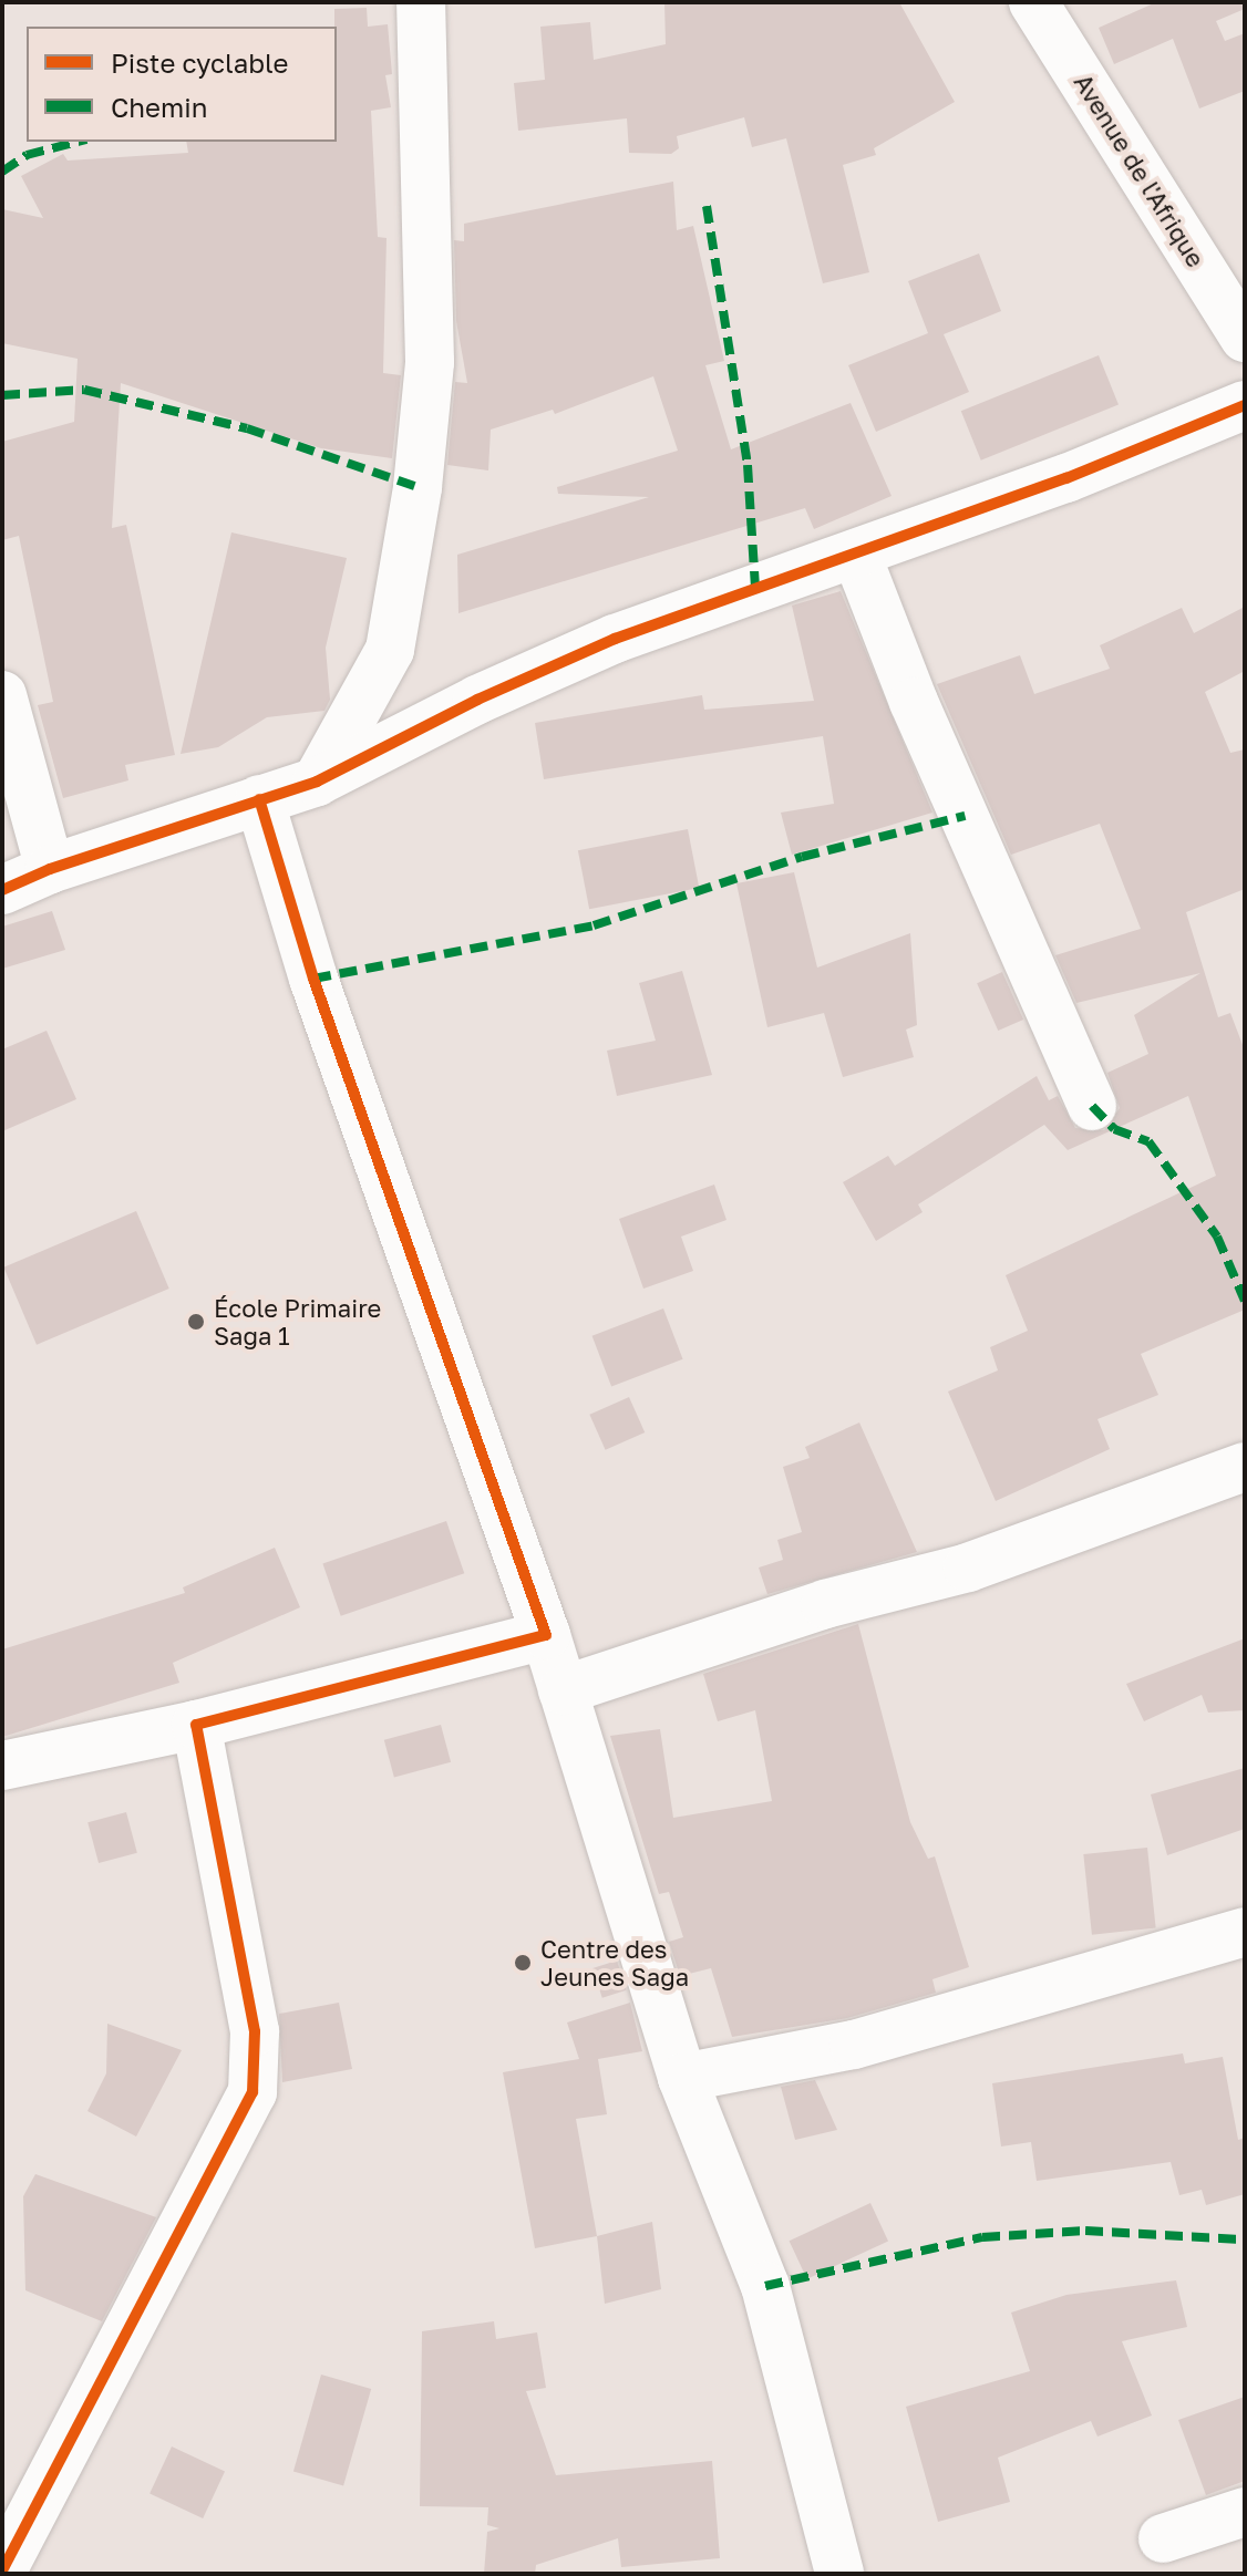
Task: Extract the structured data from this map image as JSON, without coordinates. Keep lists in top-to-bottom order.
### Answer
{
  "streets": {
    "street": ["Avenue de l'Afrique"]
  },
  "places": ["École Primaire Saga 1", "Centre des Jeunes Saga"],
  "legend": ["Piste cyclable", "Chemin"]
}
